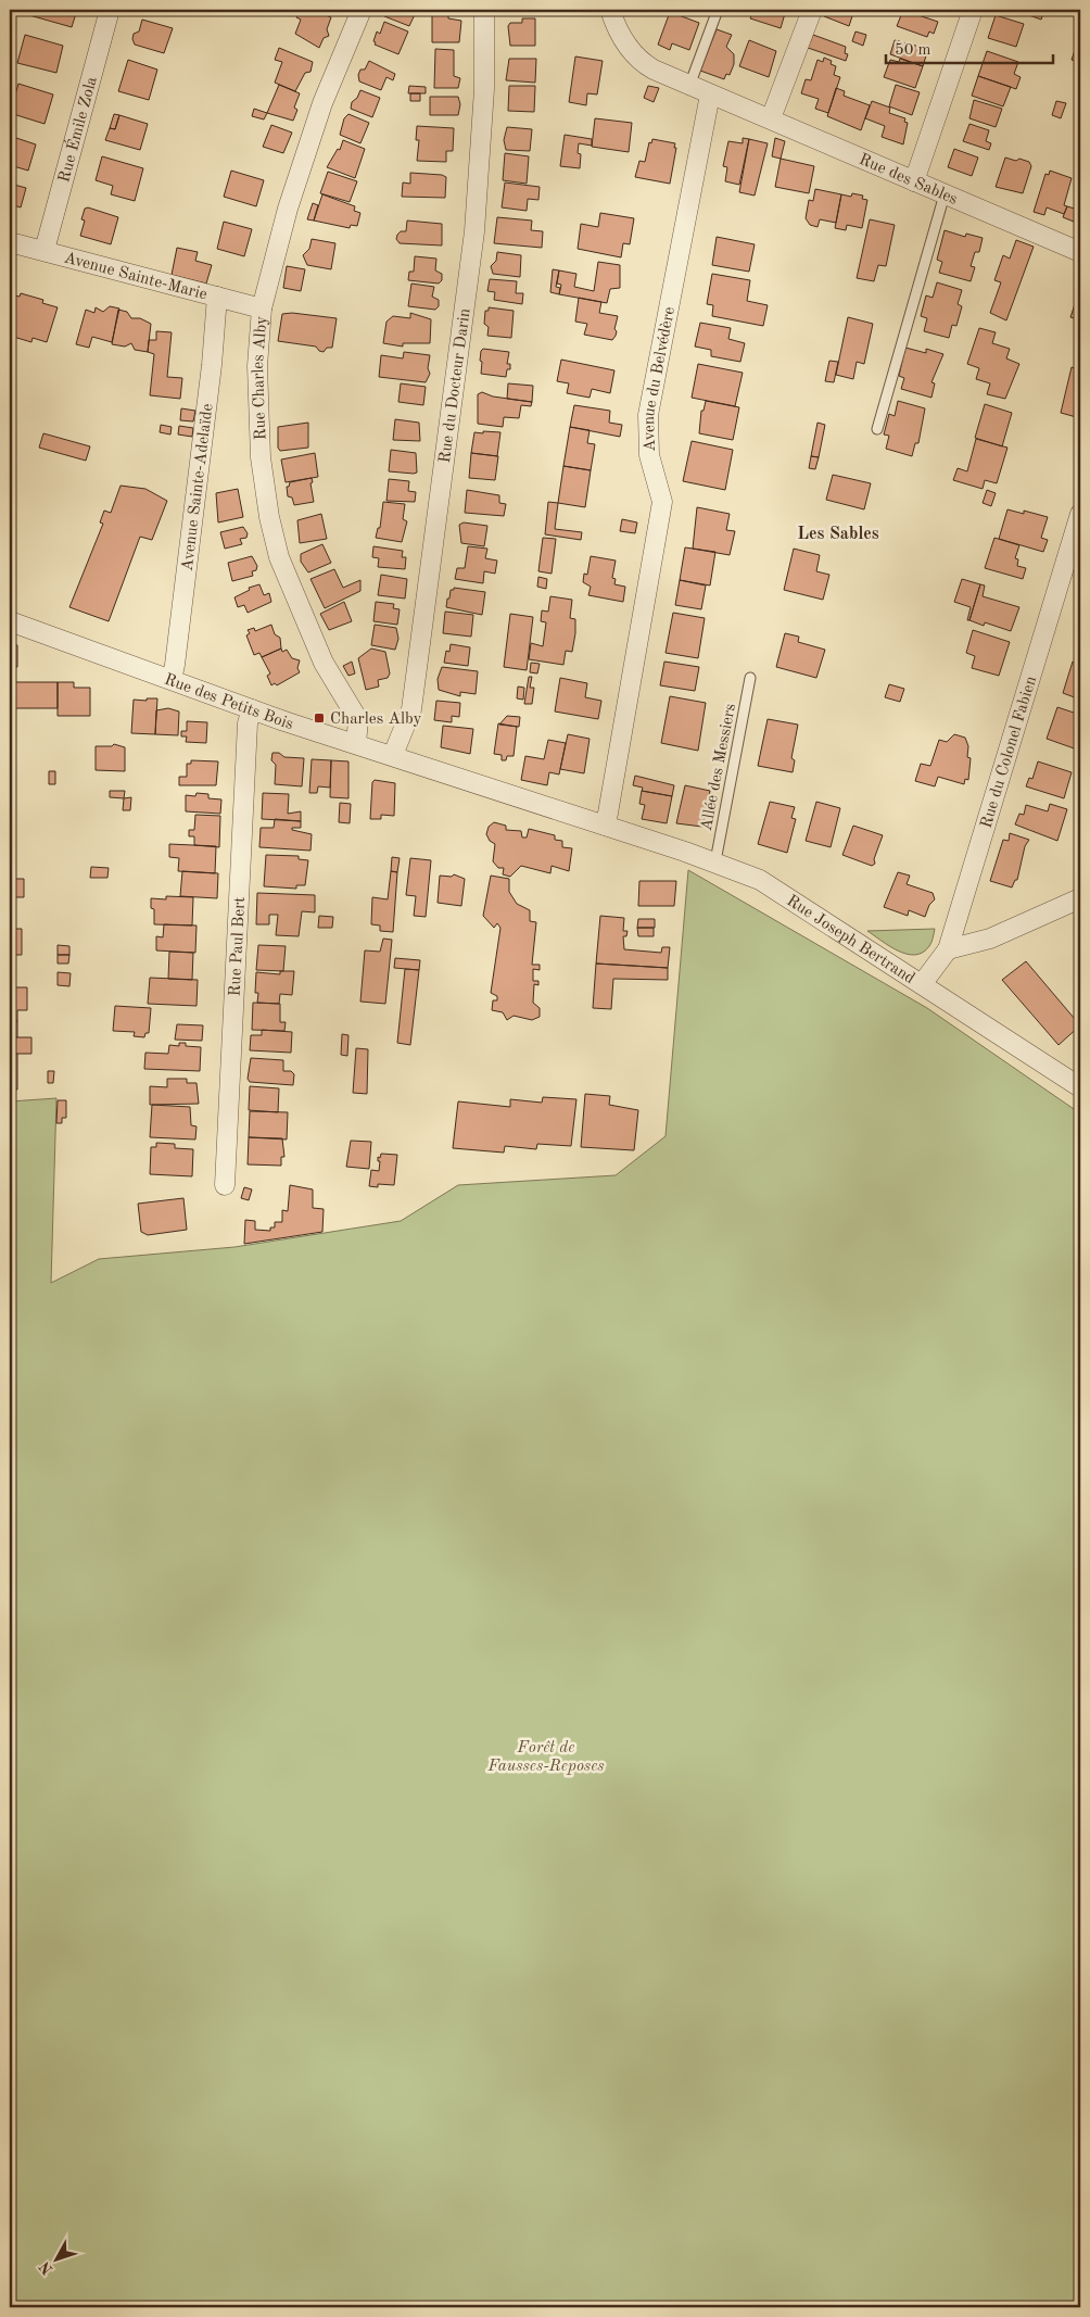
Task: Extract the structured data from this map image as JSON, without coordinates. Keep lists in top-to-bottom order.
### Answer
{
  "streets": {
    "street": [
      "Rue Émile Zola",
      "Rue des Sables",
      "Avenue Sainte-Marie",
      "Rue Charles Alby",
      "Avenue du Belvédère",
      "Rue du Docteur Darin",
      "Avenue Sainte-Adelaïde",
      "Rue des Petits Bois",
      "Rue du Colonel Fabien",
      "Rue Joseph Bertrand",
      "Rue Paul Bert"
    ],
    "lane": ["Allée des Messiers"]
  },
  "crossings": [
    ["Rue Émile Zola", "Avenue Sainte-Marie"],
    ["Rue des Sables", "Avenue du Belvédère"],
    ["Avenue Sainte-Marie", "Rue Charles Alby"],
    ["Avenue Sainte-Marie", "Avenue Sainte-Adelaïde"],
    ["Rue Charles Alby", "Rue des Petits Bois"],
    ["Avenue du Belvédère", "Rue des Petits Bois"],
    ["Avenue du Belvédère", "Rue Joseph Bertrand"],
    ["Rue du Docteur Darin", "Rue des Petits Bois"],
    ["Avenue Sainte-Adelaïde", "Rue des Petits Bois"],
    ["Rue des Petits Bois", "Rue Joseph Bertrand"],
    ["Rue des Petits Bois", "Rue Paul Bert"],
    ["Rue du Colonel Fabien", "Rue Joseph Bertrand"],
    ["Allée des Messiers", "Rue Joseph Bertrand"]
  ],
  "districts": ["Les Sables"],
  "parks": ["Forêt de Fausses-Reposes"],
  "places": {
    "transit": ["Charles Alby"]
  },
  "scale_bar": "50 m",
  "north": "bottom left"
}
